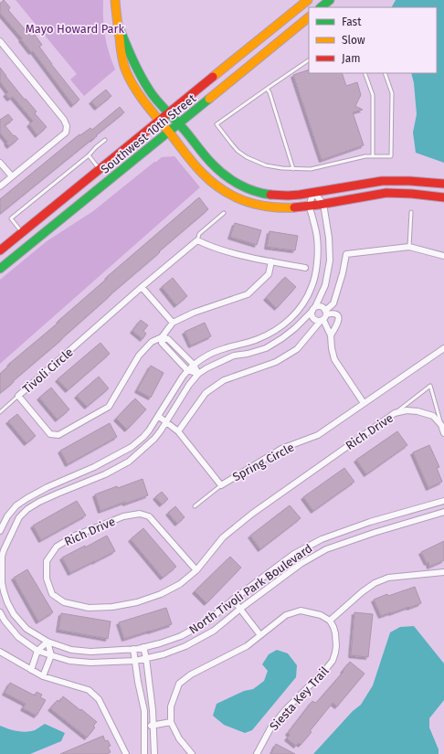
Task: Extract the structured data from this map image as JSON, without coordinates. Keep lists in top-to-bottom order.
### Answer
{
  "streets": {
    "street": [
      "Southwest 10th Street",
      "Tivoli Circle",
      "Rich Drive",
      "Spring Circle",
      "North Tivoli Park Boulevard",
      "Siesta Key Trail"
    ]
  },
  "parks": ["Mayo Howard Park"],
  "legend": ["Fast", "Slow", "Jam"]
}
